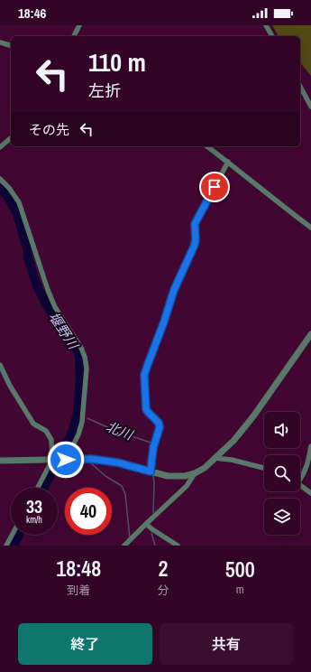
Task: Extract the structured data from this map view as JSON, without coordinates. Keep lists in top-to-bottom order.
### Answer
{
  "water": ["堰野川", "北川"],
  "page": {
    "status": "18:46",
    "turn": ["110 m", "左折"],
    "then": "その先",
    "speed": "33 km/h",
    "limit": "40",
    "eta": [
      "18:48",
      "到着",
      "2",
      "分",
      "500",
      "m"
    ],
    "buttons": ["終了", "共有"]
  }
}
